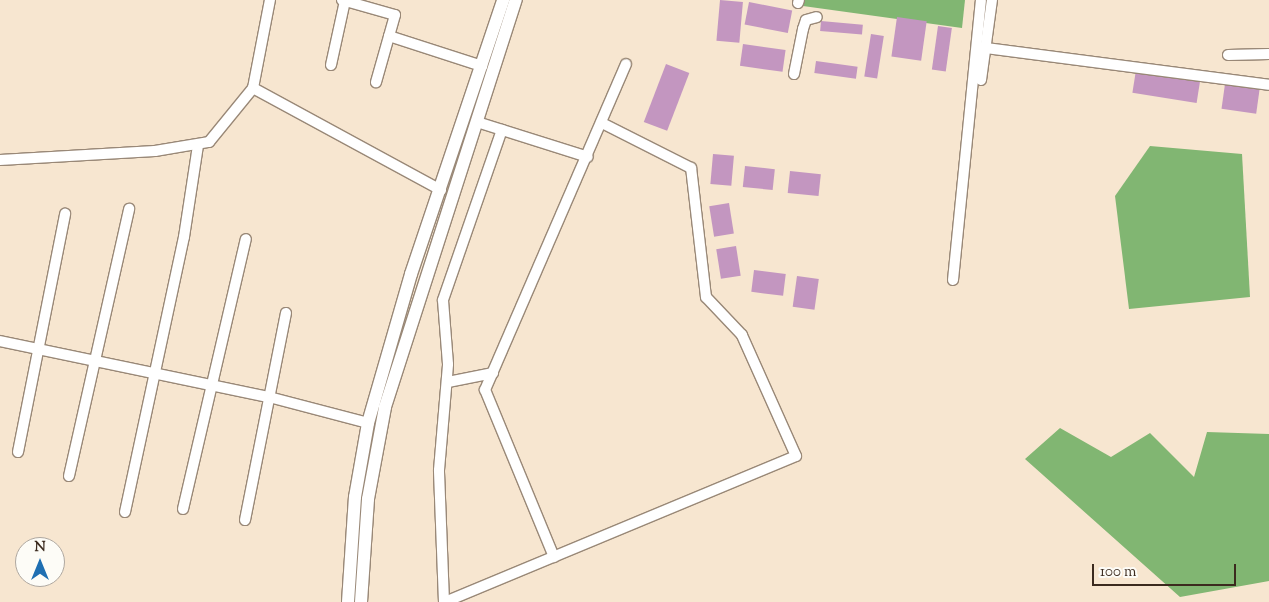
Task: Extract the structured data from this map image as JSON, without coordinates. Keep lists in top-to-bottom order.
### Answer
{
  "scale_bar": "100 m",
  "north": "top"
}
